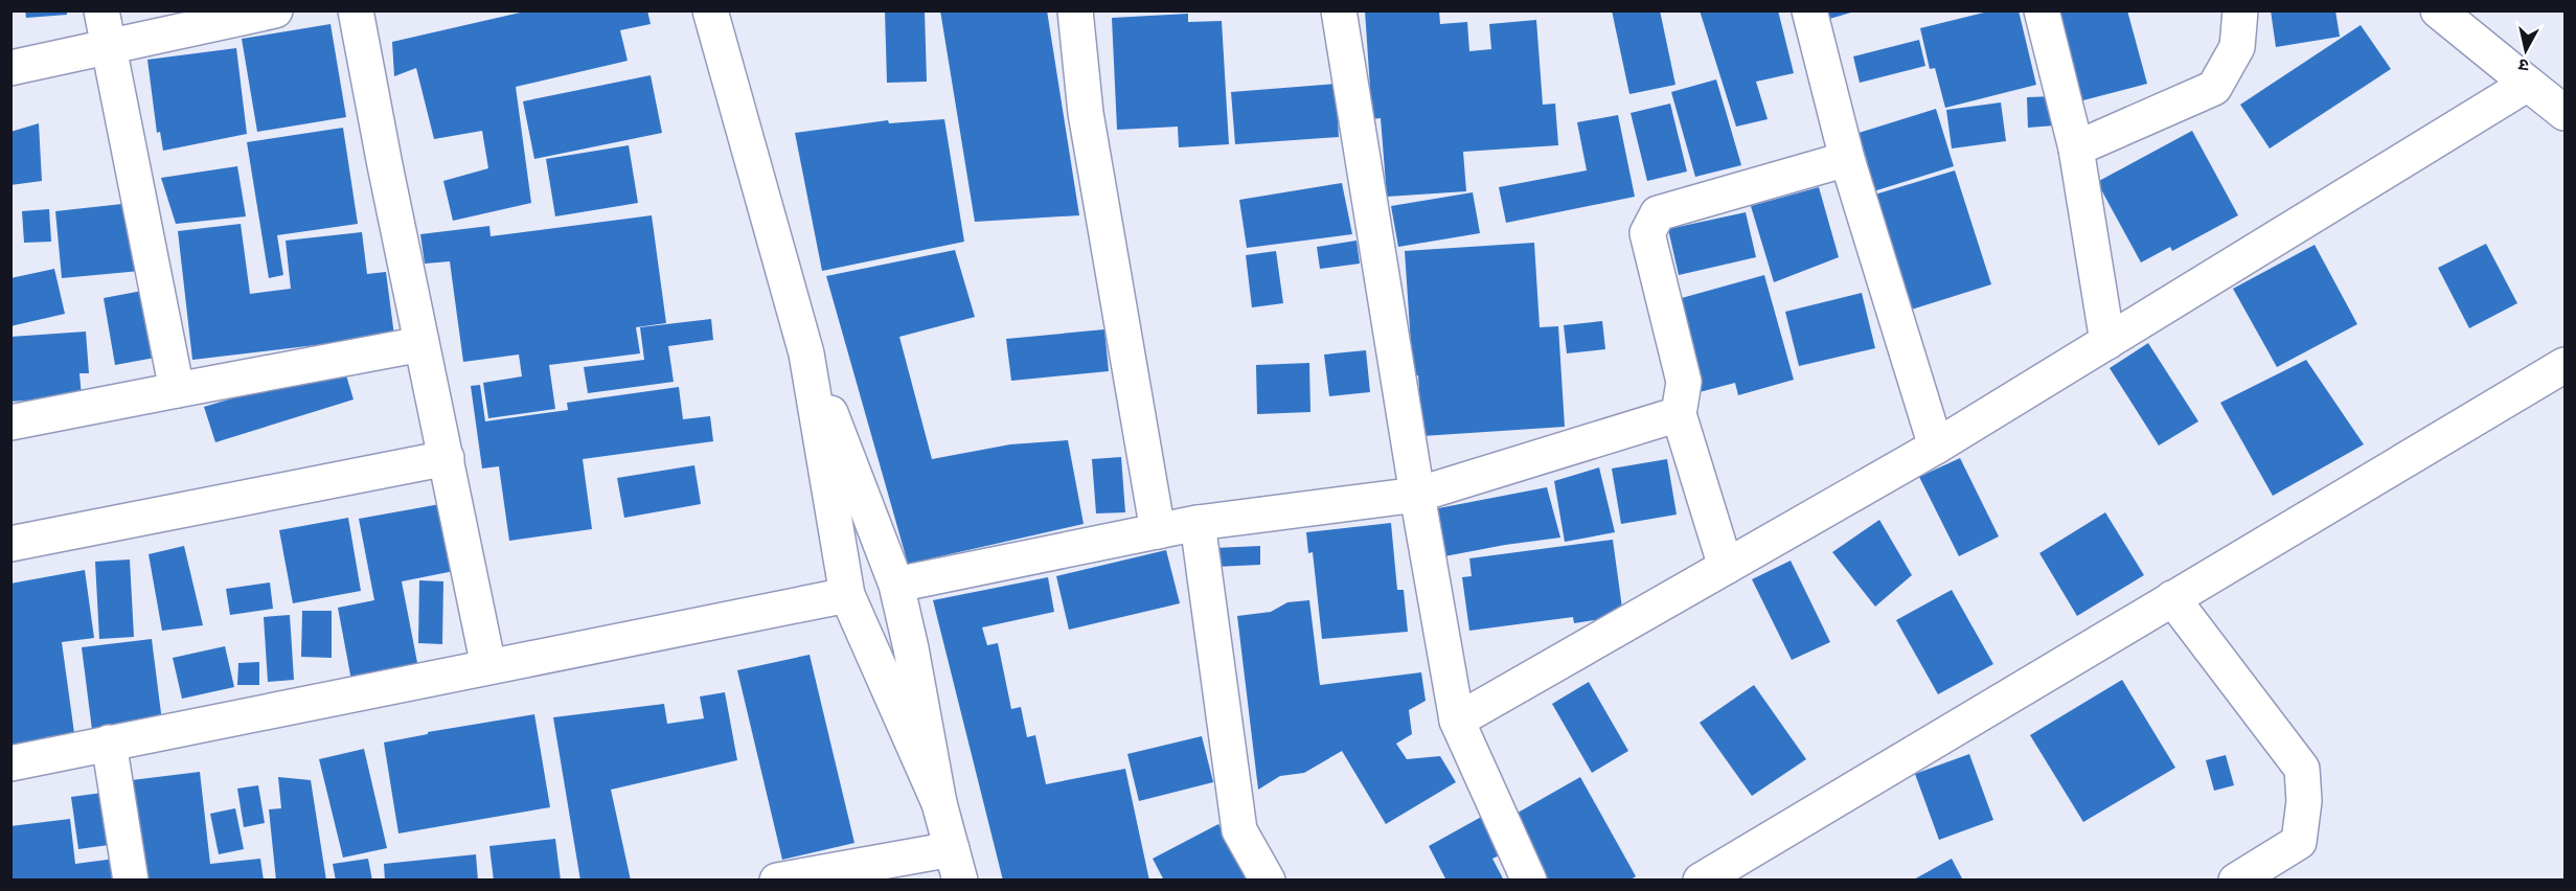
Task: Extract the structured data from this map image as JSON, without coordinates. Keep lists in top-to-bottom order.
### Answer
{
  "north": "bottom"
}
